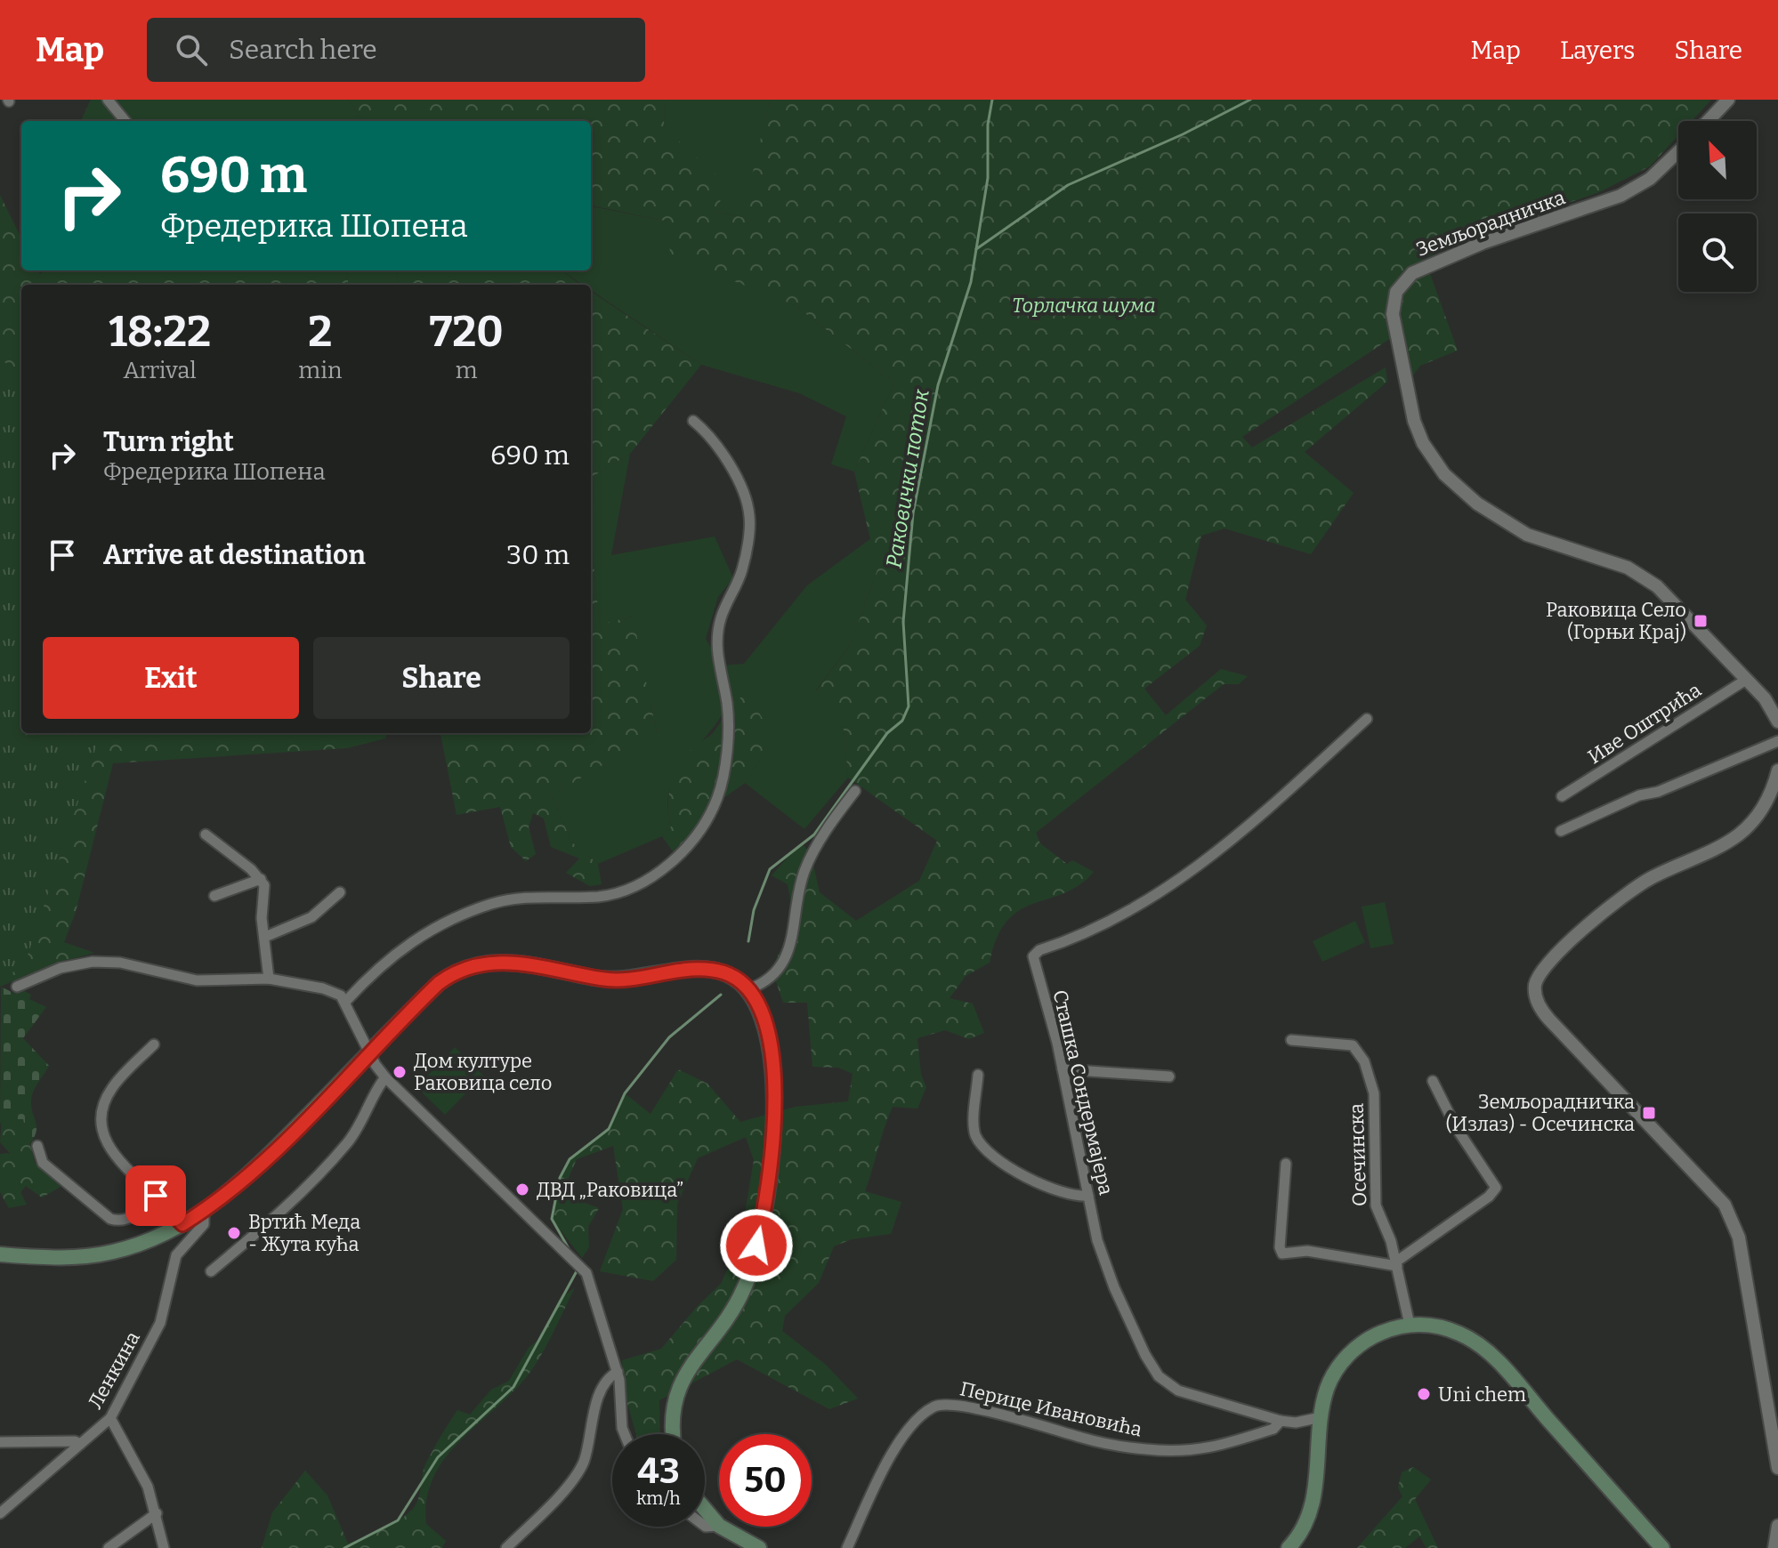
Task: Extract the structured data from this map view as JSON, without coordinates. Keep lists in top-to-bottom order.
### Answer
{
  "streets": {
    "street": [
      "Земљорадничка",
      "Иве Оштрића",
      "Сташка Сондермајера",
      "Осечинска",
      "Ленкина",
      "Перице Ивановића"
    ]
  },
  "crossings": [
    ["Земљорадничка", "Иве Оштрића"],
    ["Сташка Сондермајера", "Перице Ивановића"]
  ],
  "water": ["Раковички поток"],
  "parks": ["Торлачка шума"],
  "places": {
    "transit": ["Раковица Село (Горњи Крај)", "Земљорадничка (Излаз) - Осечинска"],
    "other": [
      "Дом културе Раковица село",
      "ДВД „Раковица”",
      "Вртић Меда - Жута кућа",
      "Uni chem"
    ]
  },
  "north": "top left",
  "page": {
    "header": "Map",
    "search": "Search here",
    "nav": ["Map", "Layers", "Share"],
    "turn": ["690 m", "Фредерика Шопена"],
    "eta": [
      "18:22",
      "Arrival",
      "2",
      "min",
      "720",
      "m"
    ],
    "list": [
      {
        "name": "Turn right",
        "note": "Фредерика Шопена",
        "value": "690 m"
      },
      {
        "name": "Arrive at destination",
        "value": "30 m"
      }
    ],
    "buttons": ["Exit", "Share"],
    "speed": "43 km/h",
    "limit": "50"
  }
}
